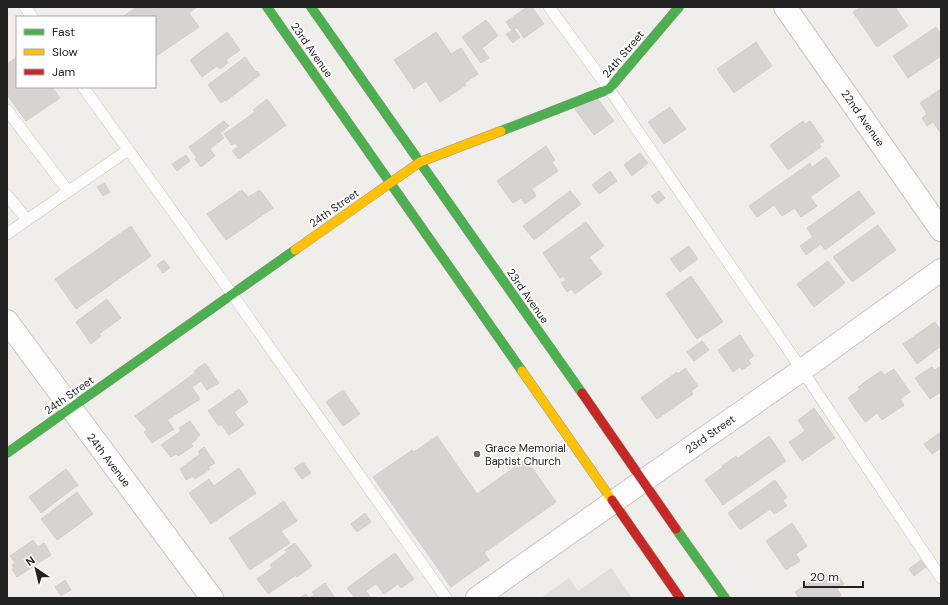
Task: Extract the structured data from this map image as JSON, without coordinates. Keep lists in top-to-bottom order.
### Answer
{
  "streets": {
    "street": [
      "23rd Avenue",
      "24th Street",
      "22nd Avenue",
      "23rd Street",
      "24th Avenue"
    ]
  },
  "crossings": [
    ["23rd Avenue", "24th Street"],
    ["23rd Avenue", "23rd Street"],
    ["24th Street", "24th Avenue"]
  ],
  "places": ["Grace Memorial Baptist Church"],
  "legend": ["Fast", "Slow", "Jam"],
  "scale_bar": "20 m",
  "north": "top left"
}
